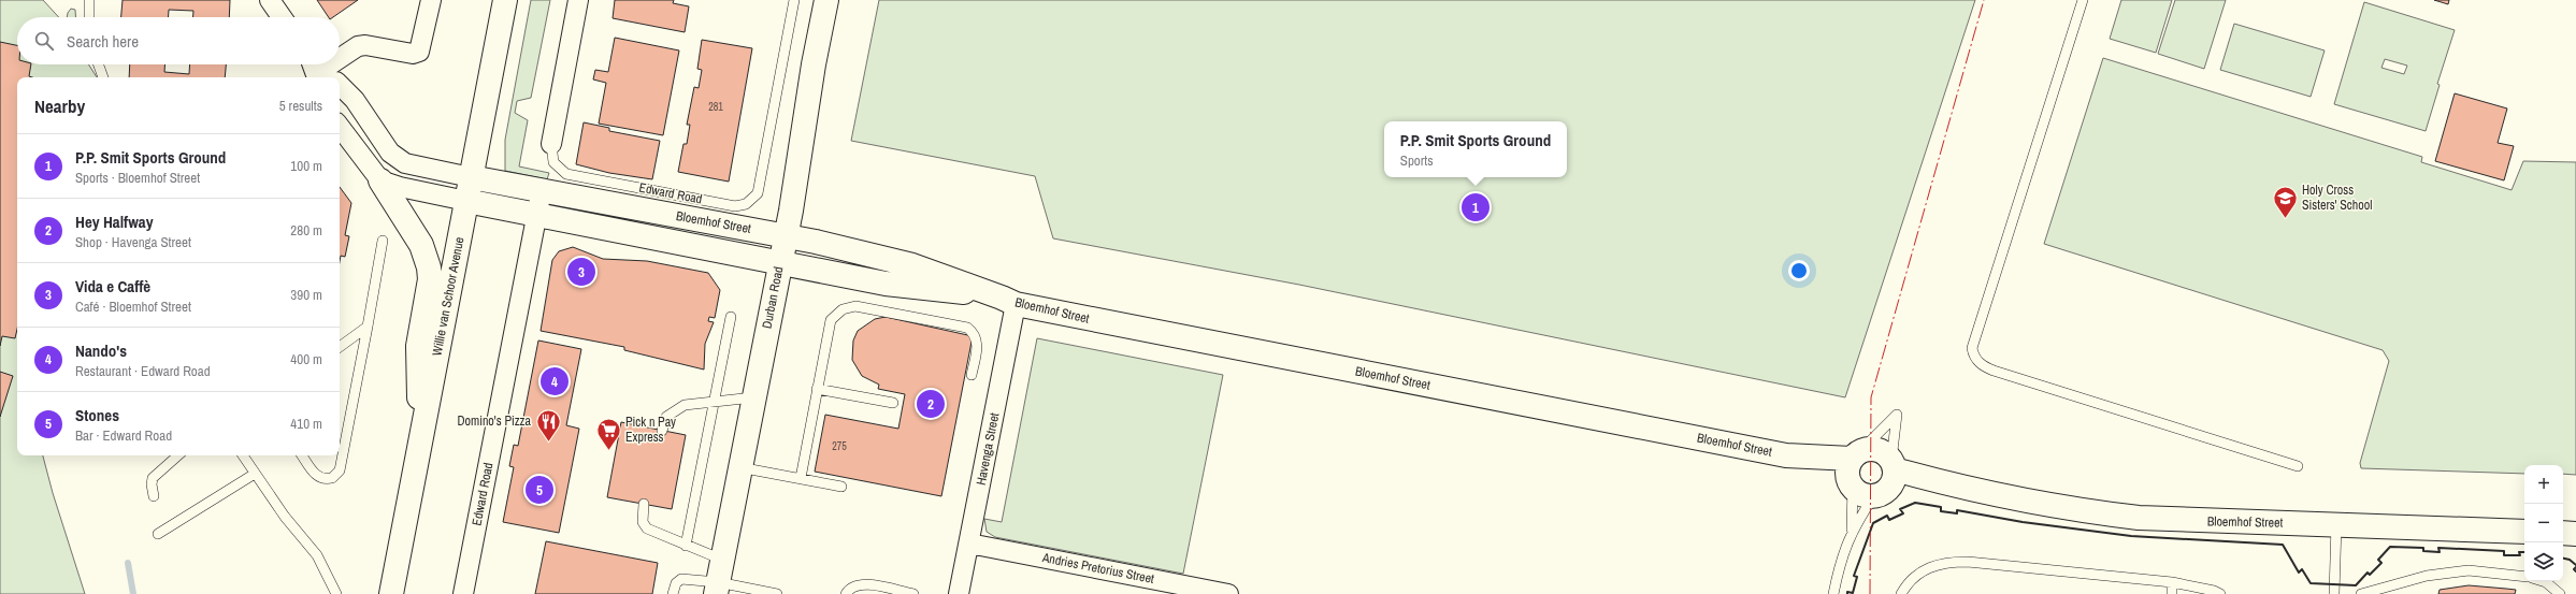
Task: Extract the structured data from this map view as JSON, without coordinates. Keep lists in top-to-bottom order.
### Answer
{
  "streets": {
    "street": [
      "Edward Road",
      "Bloemhof Street",
      "Willie van Schoor Avenue",
      "Durban Road",
      "Havenga Street",
      "Andries Pretorius Street"
    ]
  },
  "crossings": [
    ["Edward Road", "Bloemhof Street"],
    ["Bloemhof Street", "Willie van Schoor Avenue"],
    ["Bloemhof Street", "Durban Road"],
    ["Bloemhof Street", "Havenga Street"],
    ["Havenga Street", "Andries Pretorius Street"]
  ],
  "places": {
    "school or university": ["Holy Cross Sisters' School"],
    "restaurant": ["Domino's Pizza"],
    "supermarket": ["Pick n Pay Express"]
  },
  "house_numbers": ["281", "275"],
  "page": {
    "search": "Search here",
    "heading": ["Nearby", "5 results"],
    "popup": ["P.P. Smit Sports Ground", "Sports"],
    "list": [
      {
        "mark": "1",
        "name": "P.P. Smit Sports Ground",
        "note": "Sports · Bloemhof Street",
        "value": "100 m"
      },
      {
        "mark": "2",
        "name": "Hey Halfway",
        "note": "Shop · Havenga Street",
        "value": "280 m"
      },
      {
        "mark": "3",
        "name": "Vida e Caffè",
        "note": "Café · Bloemhof Street",
        "value": "390 m"
      },
      {
        "mark": "4",
        "name": "Nando's",
        "note": "Restaurant · Edward Road",
        "value": "400 m"
      },
      {
        "mark": "5",
        "name": "Stones",
        "note": "Bar · Edward Road",
        "value": "410 m"
      }
    ],
    "pins": [
      "1",
      "3",
      "4",
      "2",
      "5"
    ],
    "map_buttons": ["+", "−"]
  }
}
